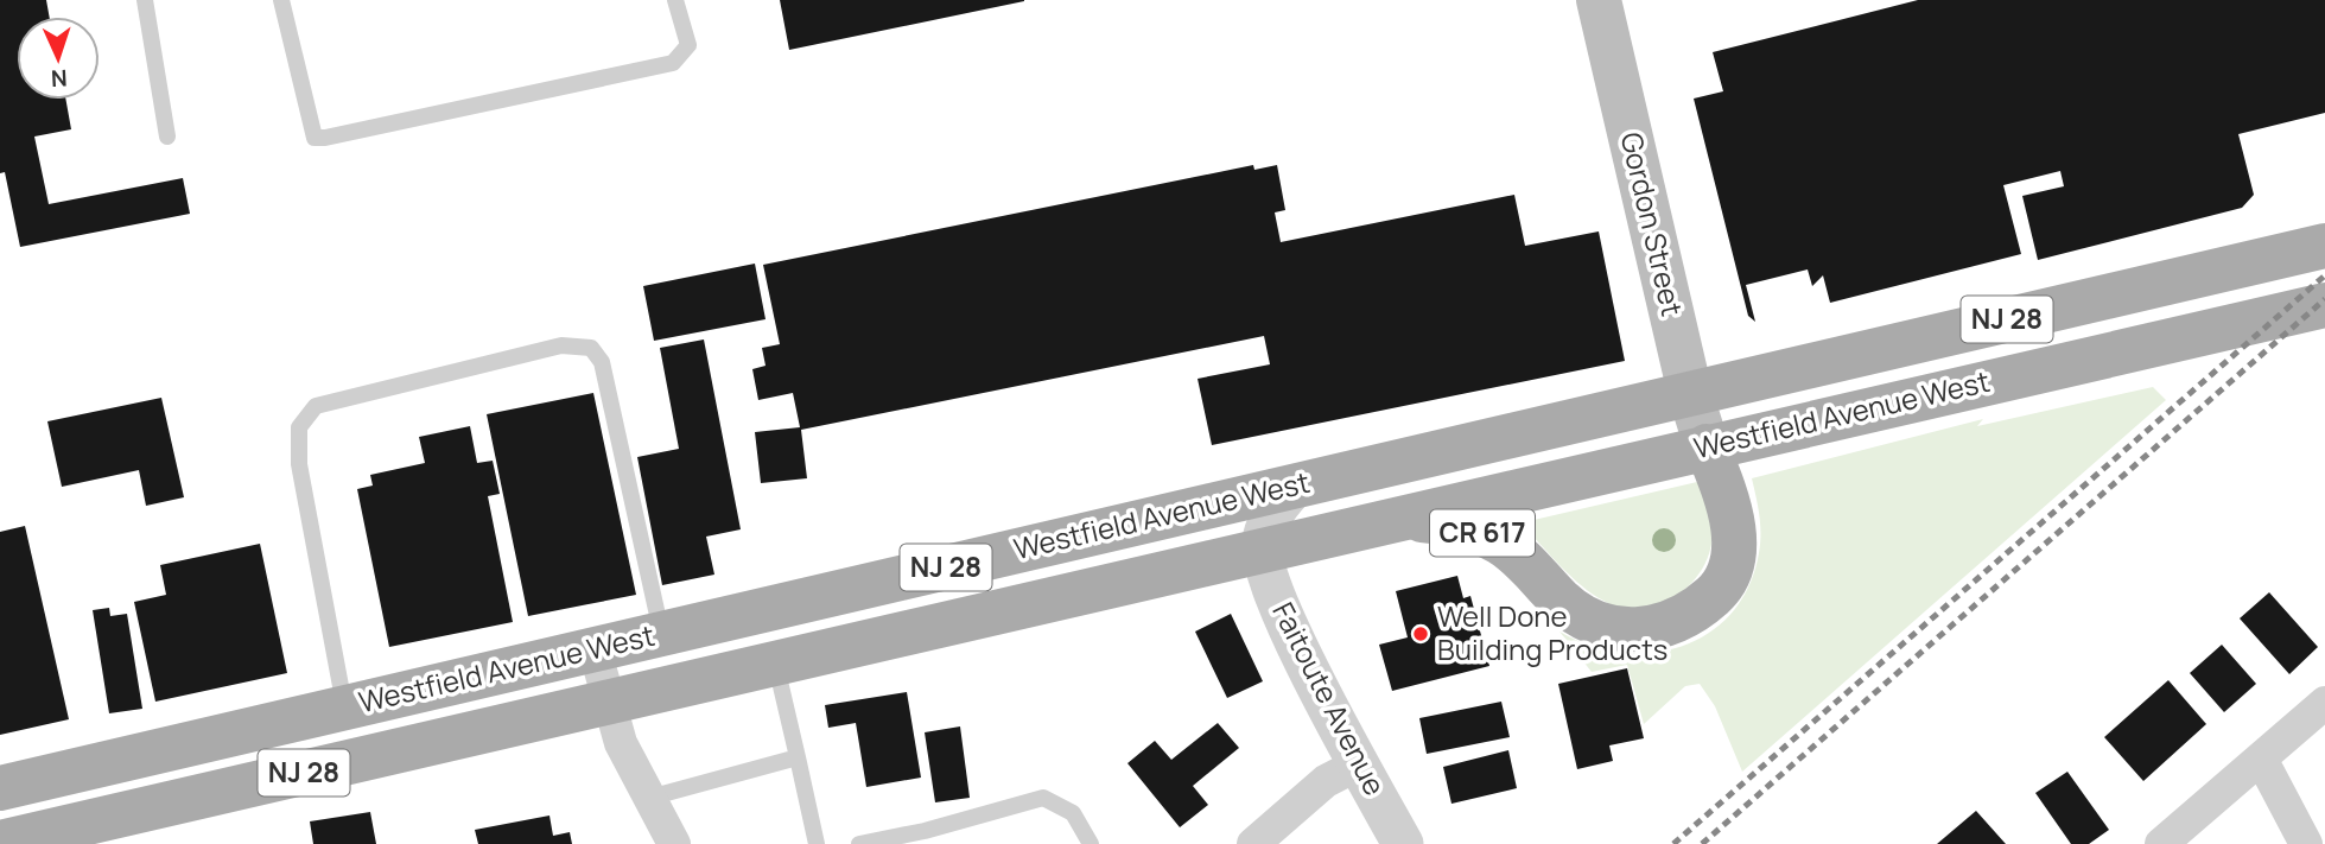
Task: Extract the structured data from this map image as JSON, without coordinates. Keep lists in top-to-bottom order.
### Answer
{
  "streets": {
    "main road": [
      "Gordon Street",
      "NJ 28",
      "Westfield Avenue West",
      "CR 617"
    ],
    "street": ["Faitoute Avenue"]
  },
  "crossings": [
    ["Gordon Street", "Westfield Avenue West"],
    ["Gordon Street", "CR 617"],
    ["Westfield Avenue West", "CR 617"],
    ["Westfield Avenue West", "Faitoute Avenue"]
  ],
  "places": ["Well Done Building Products"],
  "north": "bottom"
}
